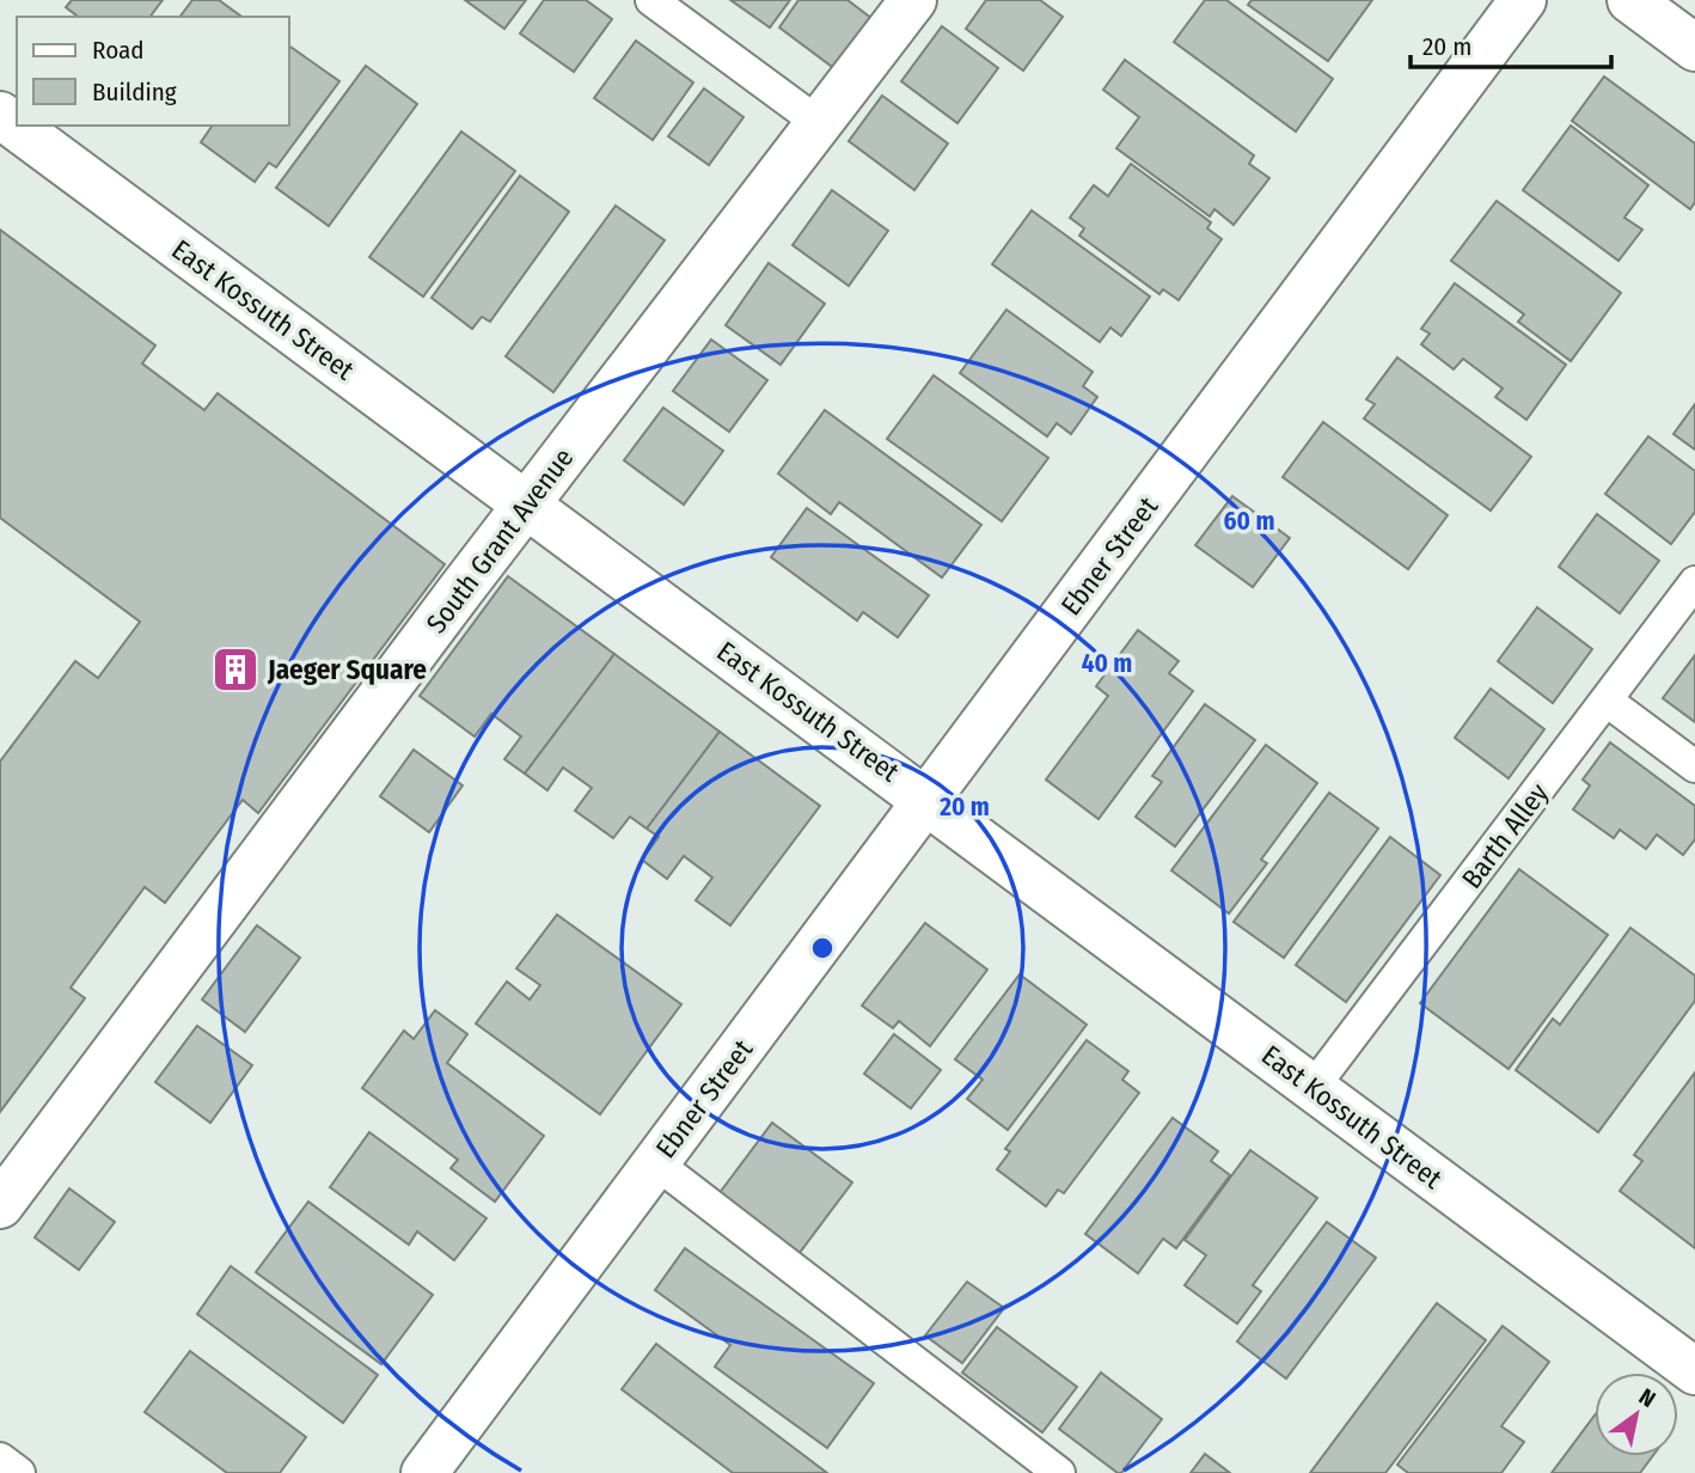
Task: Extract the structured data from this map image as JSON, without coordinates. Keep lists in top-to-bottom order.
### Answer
{
  "streets": {
    "street": ["East Kossuth Street", "South Grant Avenue", "Ebner Street"],
    "lane": ["Barth Alley"]
  },
  "crossings": [
    ["East Kossuth Street", "South Grant Avenue"],
    ["East Kossuth Street", "Ebner Street"],
    ["East Kossuth Street", "Barth Alley"]
  ],
  "places": {
    "building": ["Jaeger Square"]
  },
  "legend": ["Road", "Building"],
  "scale_bar": "20 m",
  "north": "top right",
  "rings": ["60 m", "40 m", "20 m"]
}
